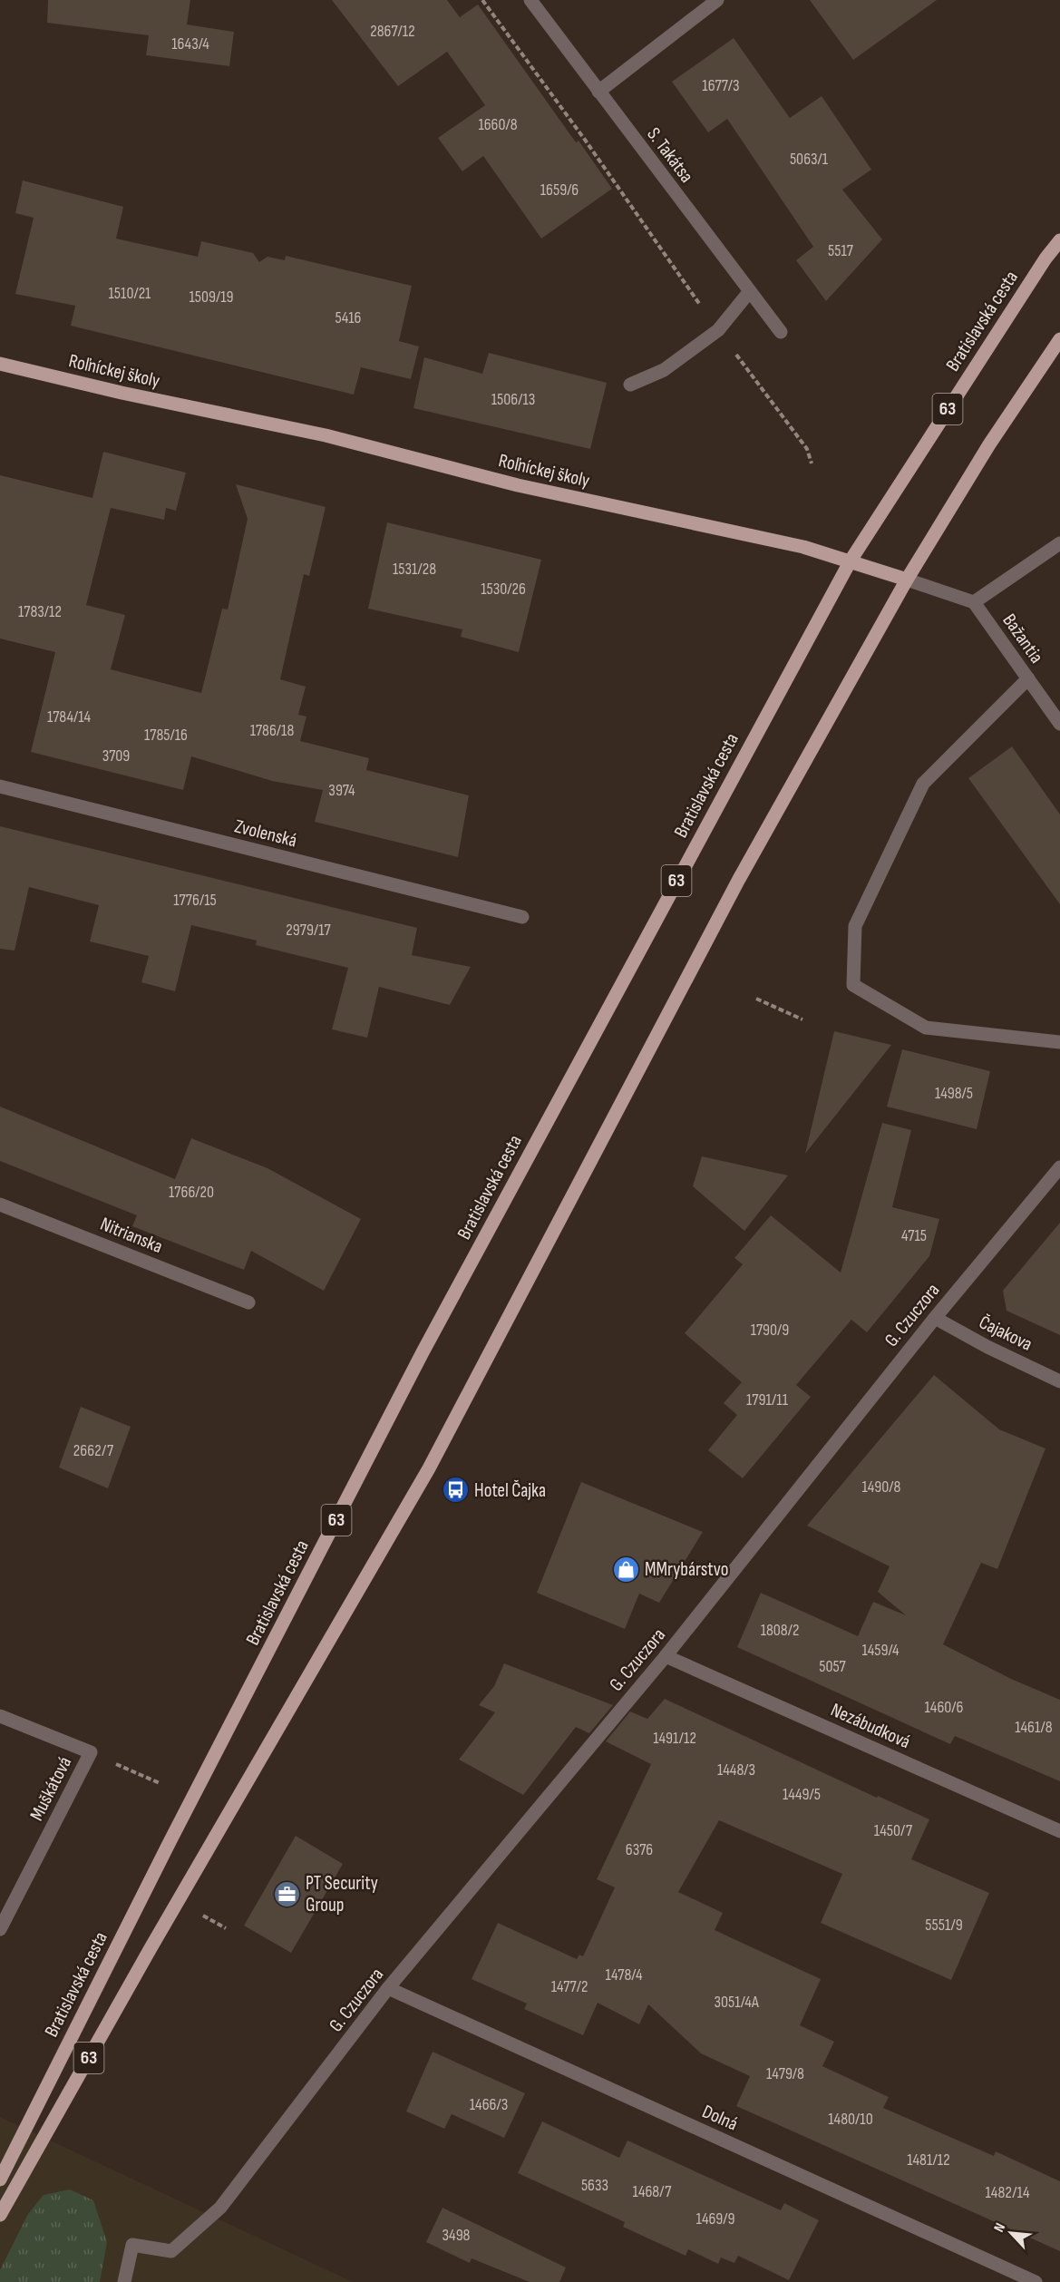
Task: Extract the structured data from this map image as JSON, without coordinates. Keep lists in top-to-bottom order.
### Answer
{
  "streets": {
    "main road": ["Bratislavská cesta", "Roľníckej školy", "63"],
    "street": [
      "S. Takátsa",
      "Bažantia",
      "Zvolenská",
      "Nitrianska",
      "G. Czuczora",
      "Čajakova",
      "Nezábudková",
      "Muškátová",
      "Dolná"
    ]
  },
  "crossings": [
    ["Bratislavská cesta", "Roľníckej školy"],
    ["Roľníckej školy", "63"],
    ["Roľníckej školy", "Bažantia"],
    ["G. Czuczora", "Čajakova"],
    ["G. Czuczora", "Nezábudková"],
    ["G. Czuczora", "Dolná"]
  ],
  "places": {
    "bus stop": ["Hotel Čajka"],
    "shop": ["MMrybárstvo"],
    "office": ["PT Security Group"]
  },
  "house_numbers": [
    "2867/12",
    "1643/4",
    "1677/3",
    "1660/8",
    "5063/1",
    "1659/6",
    "5517",
    "1510/21",
    "1509/19",
    "5416",
    "1506/13",
    "1531/28",
    "1530/26",
    "1783/12",
    "1784/14",
    "1786/18",
    "1785/16",
    "3709",
    "3974",
    "1776/15",
    "2979/17",
    "1498/5",
    "1766/20",
    "4715",
    "1790/9",
    "1791/11",
    "2662/7",
    "1490/8",
    "1808/2",
    "1459/4",
    "5057",
    "1460/6",
    "1461/8",
    "1491/12",
    "1448/3",
    "1449/5",
    "1450/7",
    "6376",
    "5551/9",
    "1478/4",
    "1477/2",
    "3051/4A",
    "1479/8",
    "1466/3",
    "1480/10",
    "1481/12",
    "5633",
    "1468/7",
    "1482/14",
    "1469/9",
    "3498"
  ],
  "north": "top left"
}
